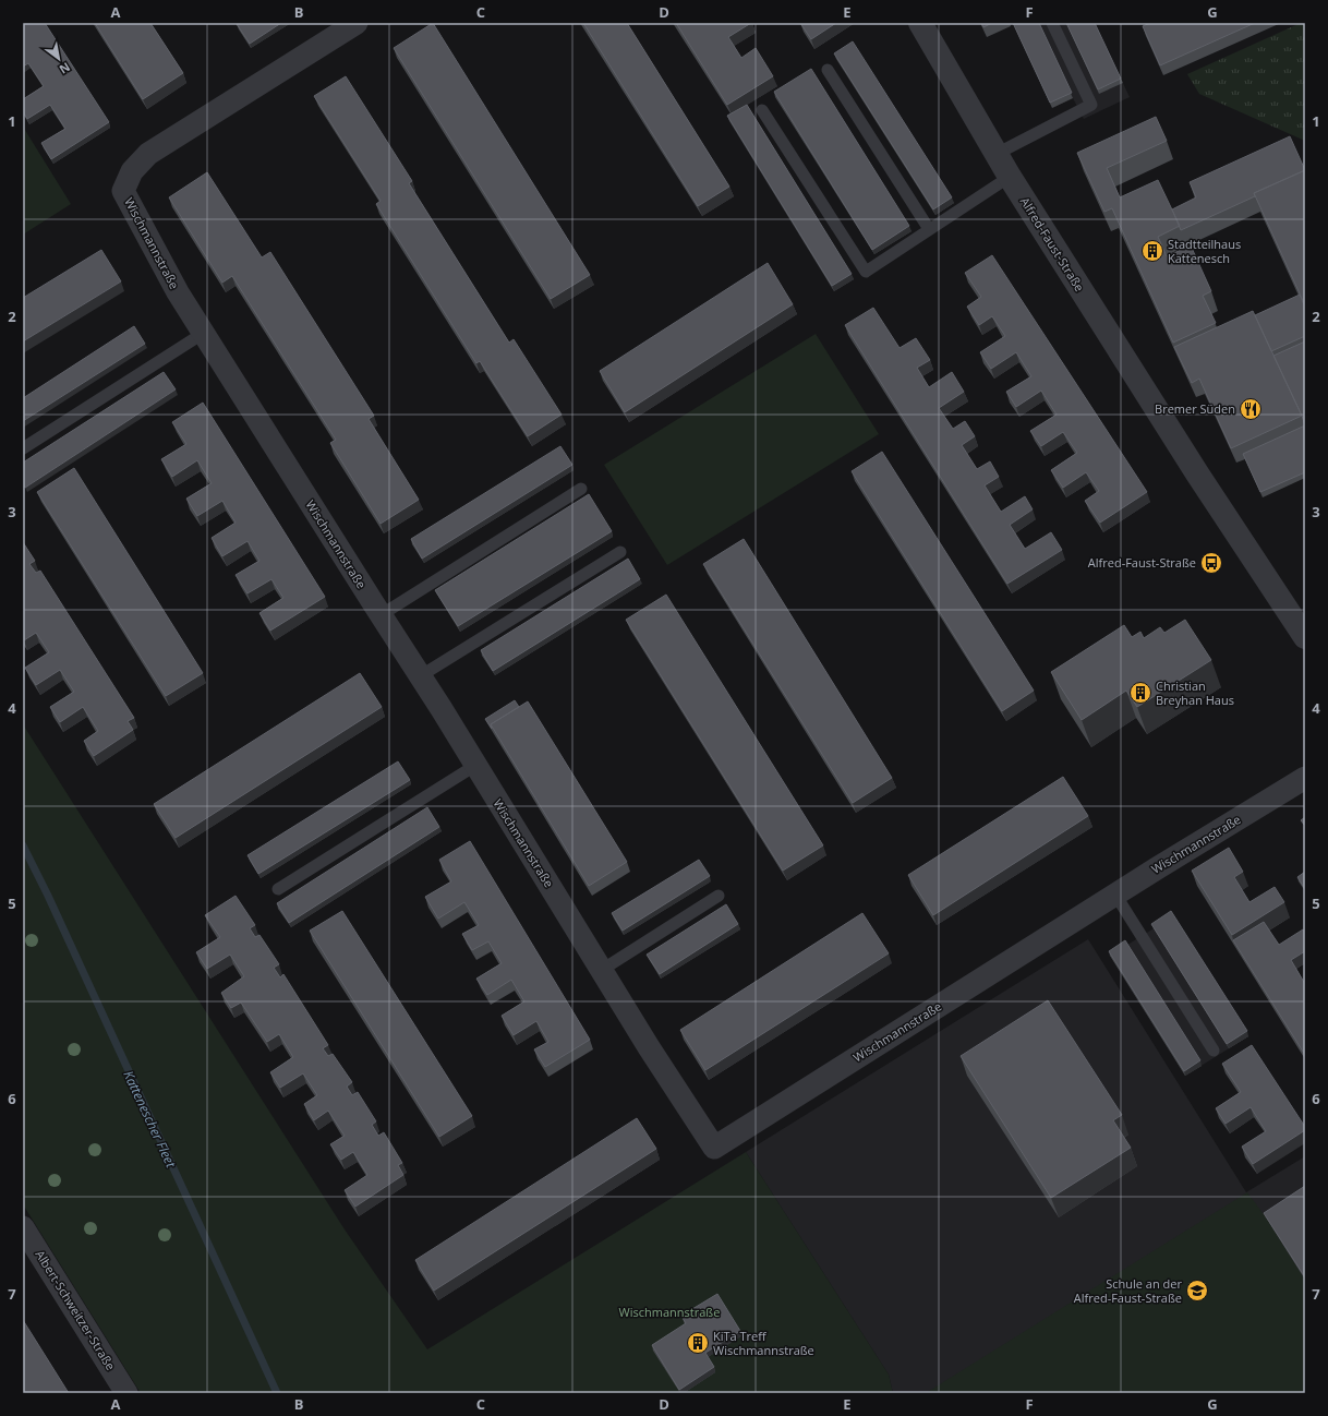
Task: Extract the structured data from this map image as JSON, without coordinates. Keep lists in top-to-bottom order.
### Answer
{
  "streets": {
    "street": ["Wischmannstraße", "Alfred-Faust-Straße", "Albert-Schweitzer-Straße"]
  },
  "water": ["Kattenescher Fleet"],
  "parks": ["Wischmannstraße"],
  "places": {
    "building": ["Stadtteilhaus Kattenesch", "Christian Breyhan Haus", "KiTa Treff Wischmannstraße"],
    "restaurant": ["Bremer Süden"],
    "bus stop": ["Alfred-Faust-Straße"],
    "school or university": ["Schule an der Alfred-Faust-Straße"]
  },
  "north": "bottom right",
  "grid": {
    "columns": [
      "A",
      "B",
      "C",
      "D",
      "E",
      "F",
      "G"
    ],
    "rows": [
      "1",
      "2",
      "3",
      "4",
      "5",
      "6",
      "7"
    ]
  }
}
